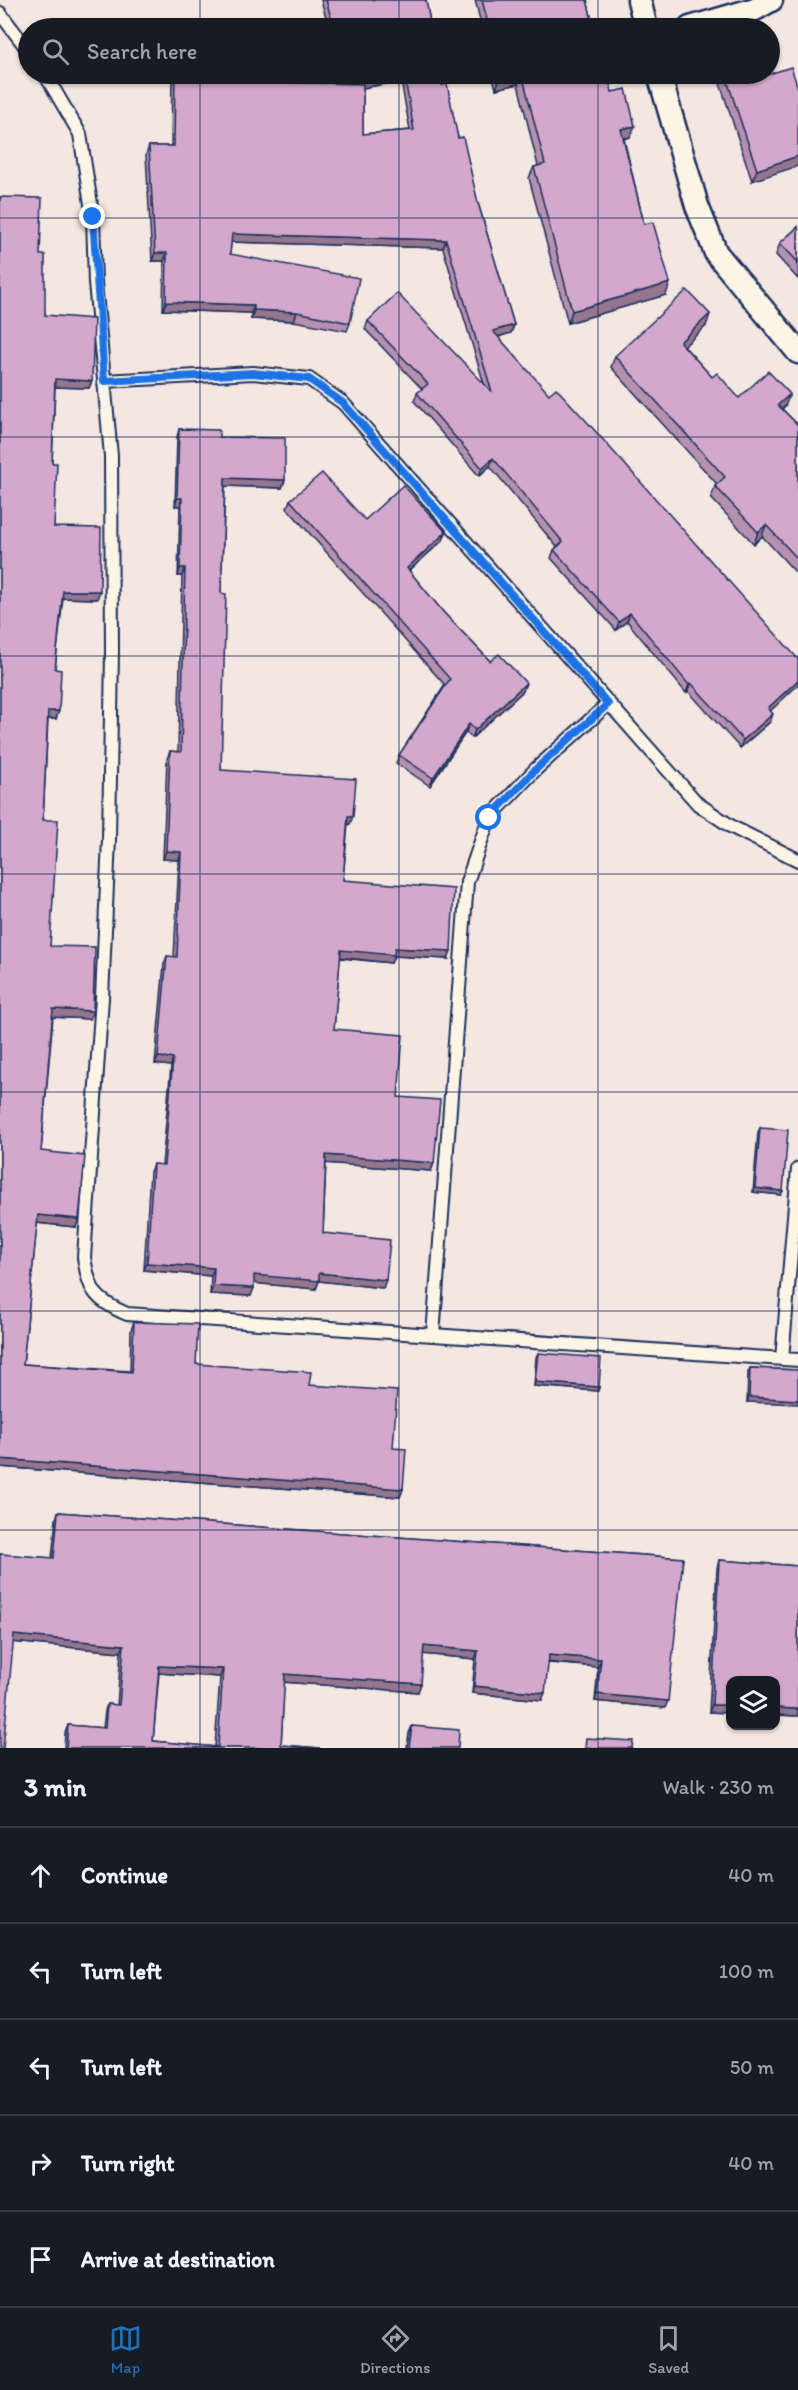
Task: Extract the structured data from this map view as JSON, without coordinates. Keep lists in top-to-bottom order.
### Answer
{
  "page": {
    "search": "Search here",
    "heading": ["3 min", "Walk · 230 m"],
    "list": [
      ["Continue", "40 m"],
      ["Turn left", "100 m"],
      ["Turn left", "50 m"],
      ["Turn right", "40 m"],
      "Arrive at destination"
    ],
    "nav": ["Map", "Directions", "Saved"]
  }
}
